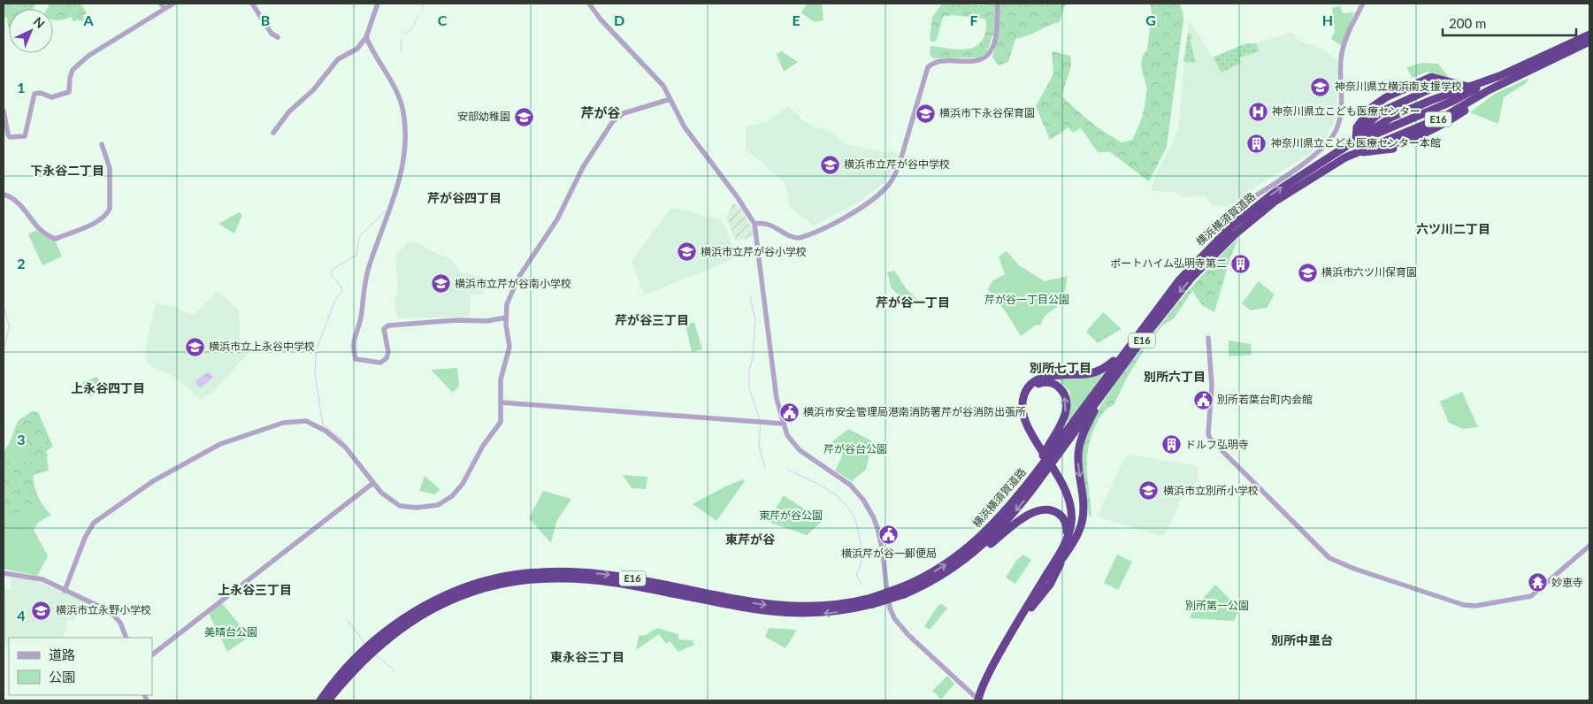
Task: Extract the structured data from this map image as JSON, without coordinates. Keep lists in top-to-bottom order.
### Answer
{
  "streets": {
    "highway": ["E16", "横浜横須賀道路"]
  },
  "districts": [
    "芹が谷",
    "下永谷二丁目",
    "芹が谷四丁目",
    "六ツ川二丁目",
    "芹が谷一丁目",
    "芹が谷三丁目",
    "別所七丁目",
    "別所六丁目",
    "上永谷四丁目",
    "東芹が谷",
    "上永谷三丁目",
    "別所中里台",
    "東永谷三丁目"
  ],
  "parks": [
    "芹が谷一丁目公園",
    "芹が谷台公園",
    "東芹が谷公園",
    "別所第一公園",
    "美晴台公園"
  ],
  "places": {
    "school or university": [
      "神奈川県立横浜南支援学校",
      "横浜市下永谷保育園",
      "安部幼稚園",
      "横浜市立芹が谷中学校",
      "横浜市立芹が谷小学校",
      "横浜市六ツ川保育園",
      "横浜市立芹が谷南小学校",
      "横浜市立上永谷中学校",
      "横浜市立別所小学校",
      "横浜市立永野小学校"
    ],
    "hospital": ["神奈川県立こども医療センター"],
    "building": ["神奈川県立こども医療センター本館", "ポートハイム弘明寺第二", "ドルフ弘明寺"],
    "public building": ["別所若葉台町内会館", "横浜市安全管理局港南消防署芹が谷消防出張所", "横浜芹が谷一郵便局"],
    "temple": ["妙恵寺"]
  },
  "legend": ["道路", "公園"],
  "scale_bar": "200 m",
  "north": "top right",
  "grid": {
    "columns": [
      "A",
      "B",
      "C",
      "D",
      "E",
      "F",
      "G",
      "H"
    ],
    "rows": [
      "1",
      "2",
      "3",
      "4"
    ]
  }
}
